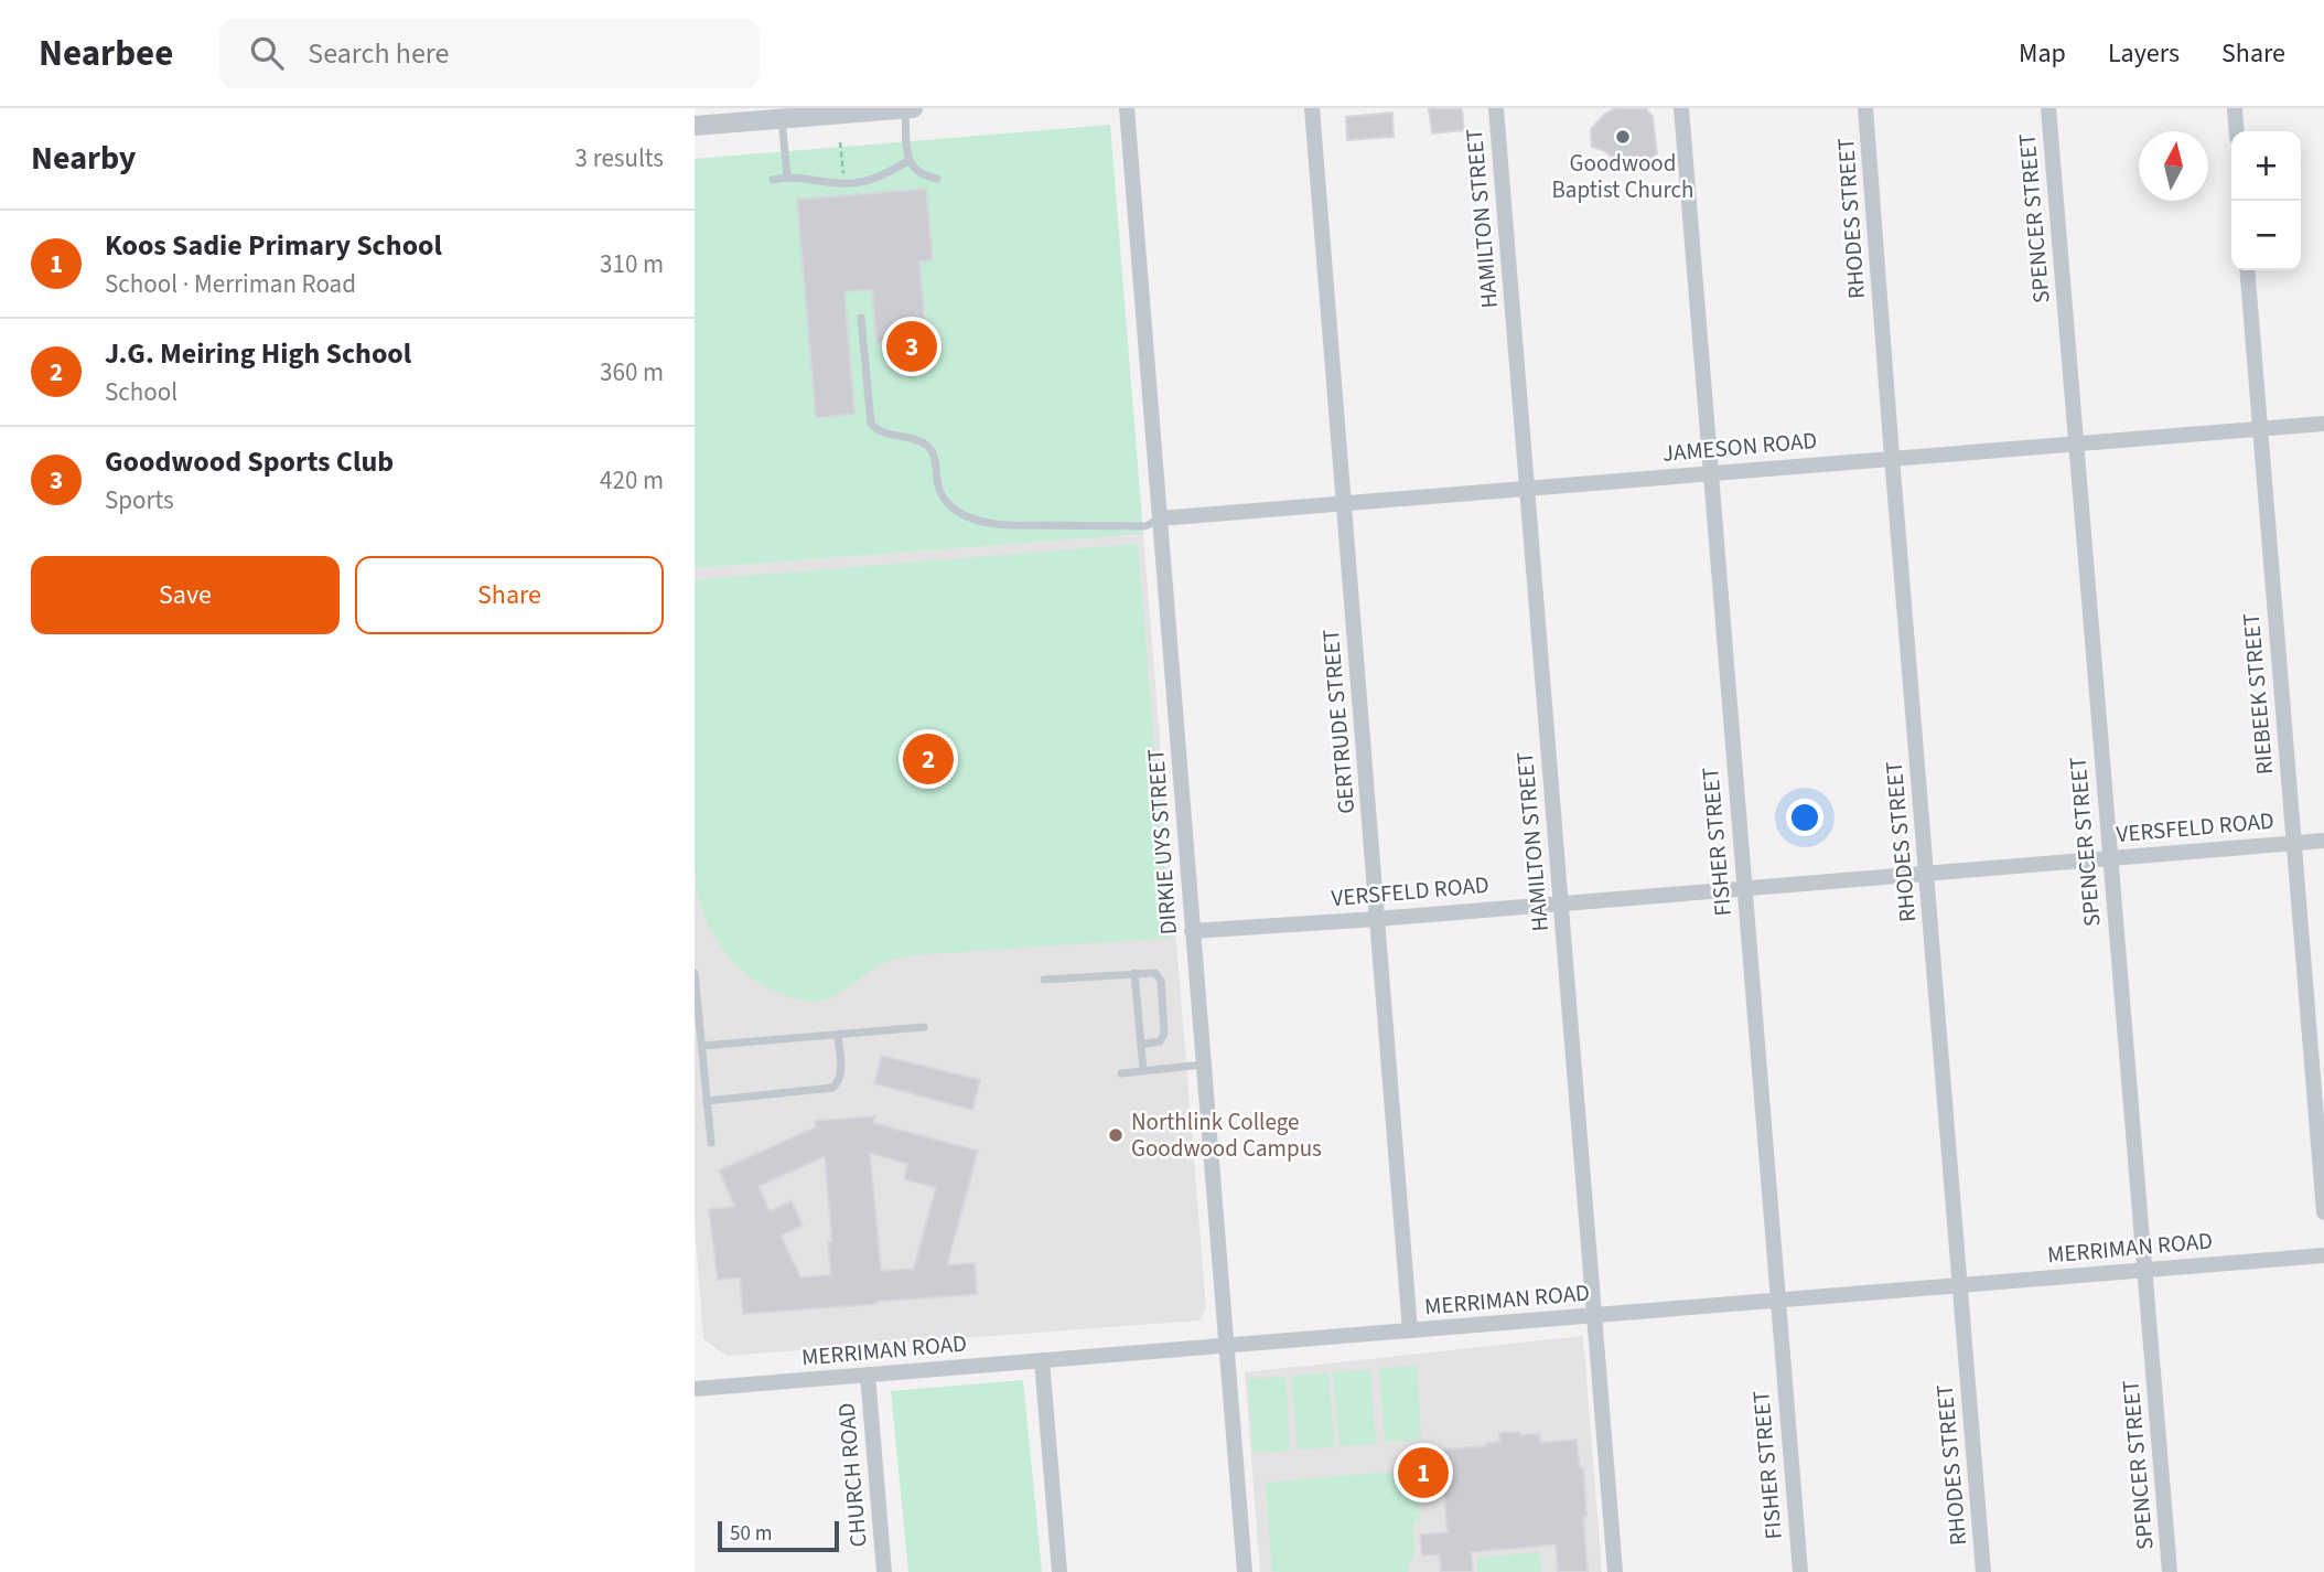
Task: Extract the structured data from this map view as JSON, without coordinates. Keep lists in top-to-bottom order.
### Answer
{
  "streets": {
    "street": [
      "HAMILTON STREET",
      "RHODES STREET",
      "SPENCER STREET",
      "JAMESON ROAD",
      "RIEBEEK STREET",
      "GERTRUDE STREET",
      "VERSFELD ROAD",
      "DIRKIE UYS STREET",
      "FISHER STREET",
      "MERRIMAN ROAD",
      "CHURCH ROAD"
    ]
  },
  "crossings": [
    ["HAMILTON STREET", "JAMESON ROAD"],
    ["HAMILTON STREET", "VERSFELD ROAD"],
    ["HAMILTON STREET", "MERRIMAN ROAD"],
    ["RHODES STREET", "JAMESON ROAD"],
    ["RHODES STREET", "VERSFELD ROAD"],
    ["RHODES STREET", "MERRIMAN ROAD"],
    ["SPENCER STREET", "JAMESON ROAD"],
    ["SPENCER STREET", "VERSFELD ROAD"],
    ["SPENCER STREET", "MERRIMAN ROAD"],
    ["JAMESON ROAD", "RIEBEEK STREET"],
    ["JAMESON ROAD", "GERTRUDE STREET"],
    ["JAMESON ROAD", "DIRKIE UYS STREET"],
    ["JAMESON ROAD", "FISHER STREET"],
    ["RIEBEEK STREET", "VERSFELD ROAD"],
    ["GERTRUDE STREET", "VERSFELD ROAD"],
    ["GERTRUDE STREET", "MERRIMAN ROAD"],
    ["VERSFELD ROAD", "DIRKIE UYS STREET"],
    ["VERSFELD ROAD", "FISHER STREET"],
    ["DIRKIE UYS STREET", "MERRIMAN ROAD"],
    ["FISHER STREET", "MERRIMAN ROAD"],
    ["MERRIMAN ROAD", "CHURCH ROAD"]
  ],
  "places": ["Goodwood Baptist Church", "Northlink College Goodwood Campus"],
  "scale_bar": "50 m",
  "north": "top",
  "page": {
    "header": "Nearbee",
    "search": "Search here",
    "nav": ["Map", "Layers", "Share"],
    "heading": ["Nearby", "3 results"],
    "map_buttons": ["+", "−"],
    "list": [
      {
        "mark": "1",
        "name": "Koos Sadie Primary School",
        "note": "School · Merriman Road",
        "value": "310 m"
      },
      {
        "mark": "2",
        "name": "J.G. Meiring High School",
        "note": "School",
        "value": "360 m"
      },
      {
        "mark": "3",
        "name": "Goodwood Sports Club",
        "note": "Sports",
        "value": "420 m"
      }
    ],
    "pins": ["3", "2", "1"],
    "buttons": ["Save", "Share"],
    "scale": "50 m"
  }
}
